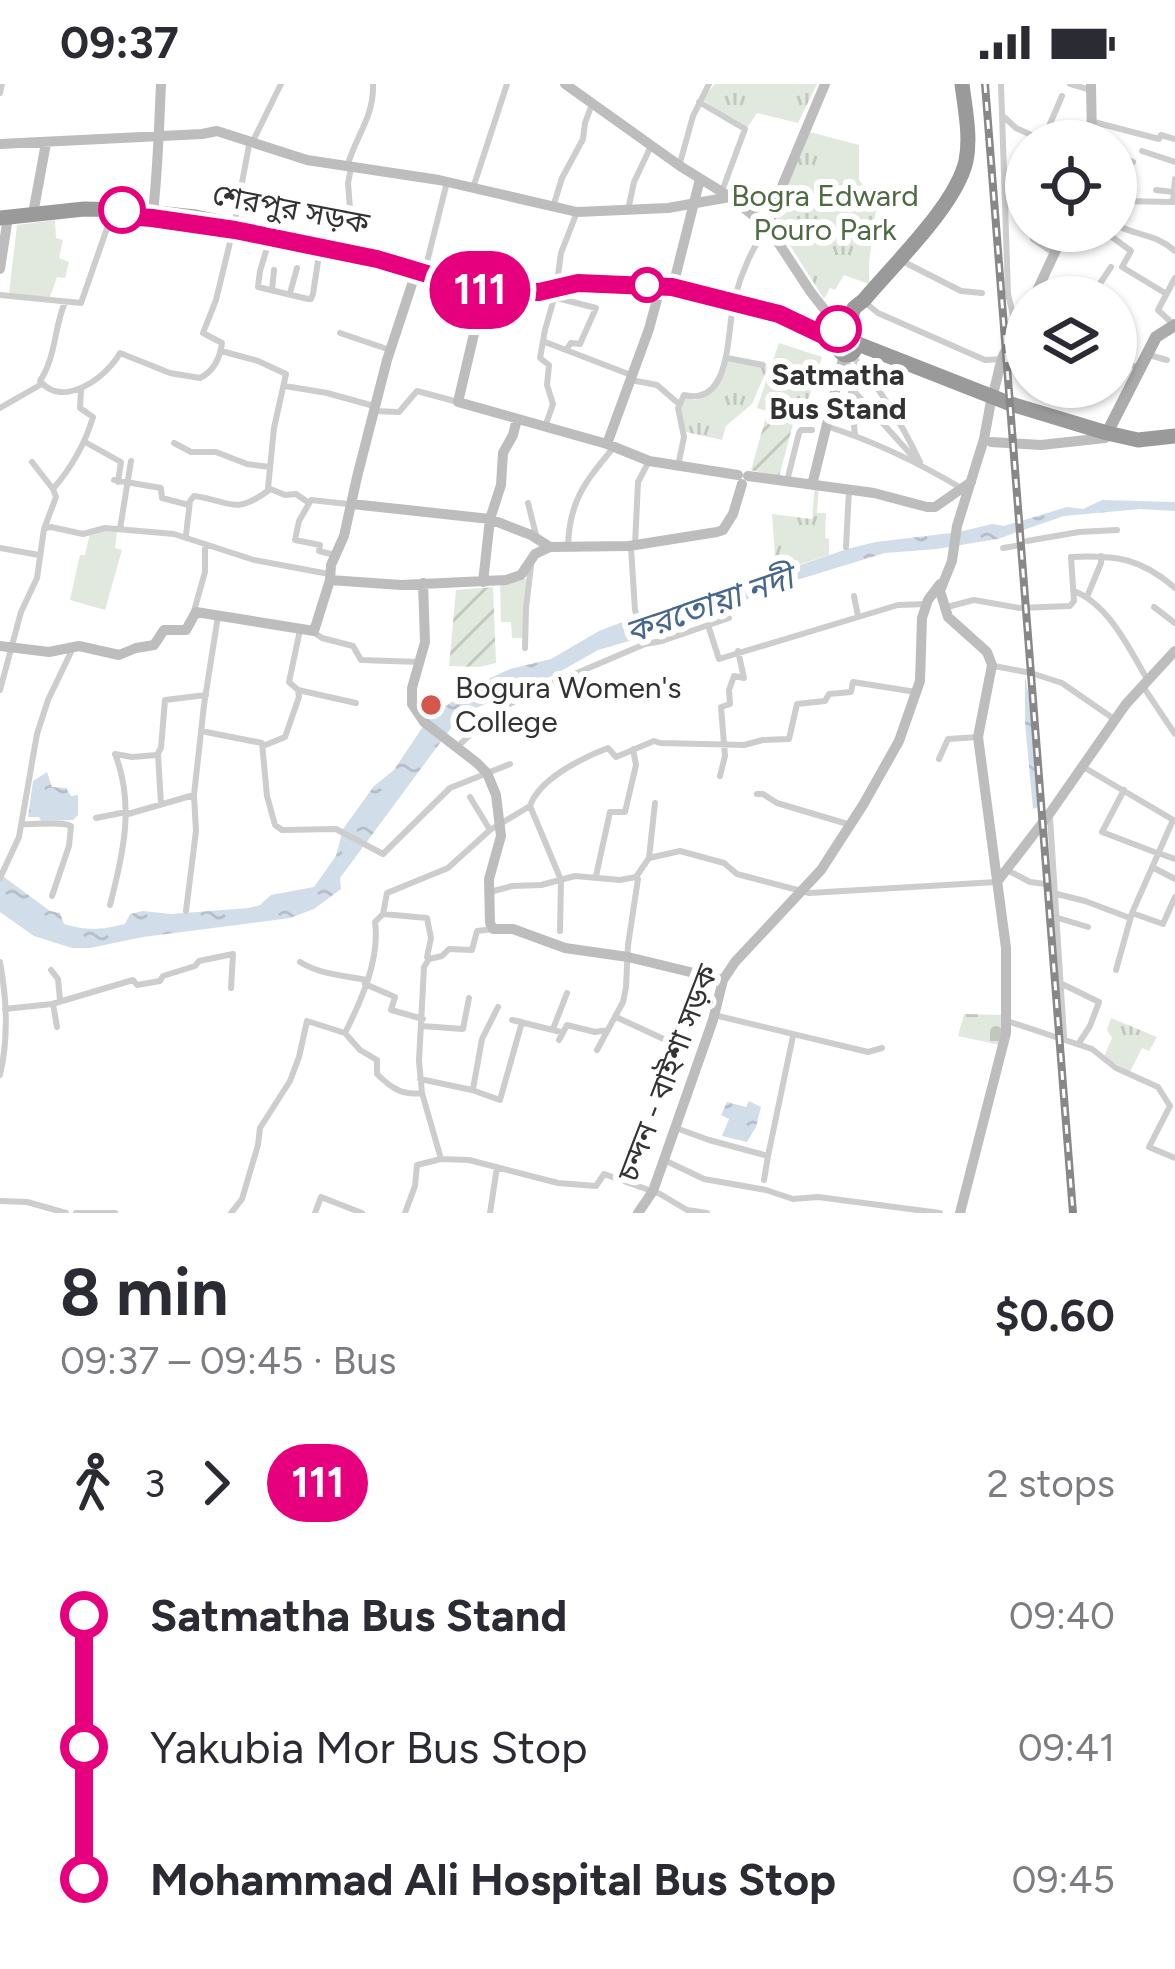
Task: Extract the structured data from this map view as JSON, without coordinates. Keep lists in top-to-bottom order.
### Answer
{
  "streets": {
    "highway": ["শেরপুর সড়ক"],
    "street": ["চন্দন - বাইশা সড়ক"]
  },
  "water": ["করতোয়া নদী"],
  "parks": ["Bogra Edward Pouro Park"],
  "places": ["Satmatha Bus Stand", "Bogura Women's College"],
  "lines": ["bus line 111"],
  "page": {
    "status": "09:37",
    "on_map": "111",
    "heading": ["8 min", "09:37 – 09:45 · Bus", "$0.60"],
    "legs": ["3", "111", "2 stops"],
    "list": [
      {
        "name": "Satmatha Bus Stand",
        "value": "09:40"
      },
      {
        "name": "Yakubia Mor Bus Stop",
        "value": "09:41"
      },
      {
        "name": "Mohammad Ali Hospital Bus Stop",
        "value": "09:45"
      }
    ]
  }
}
